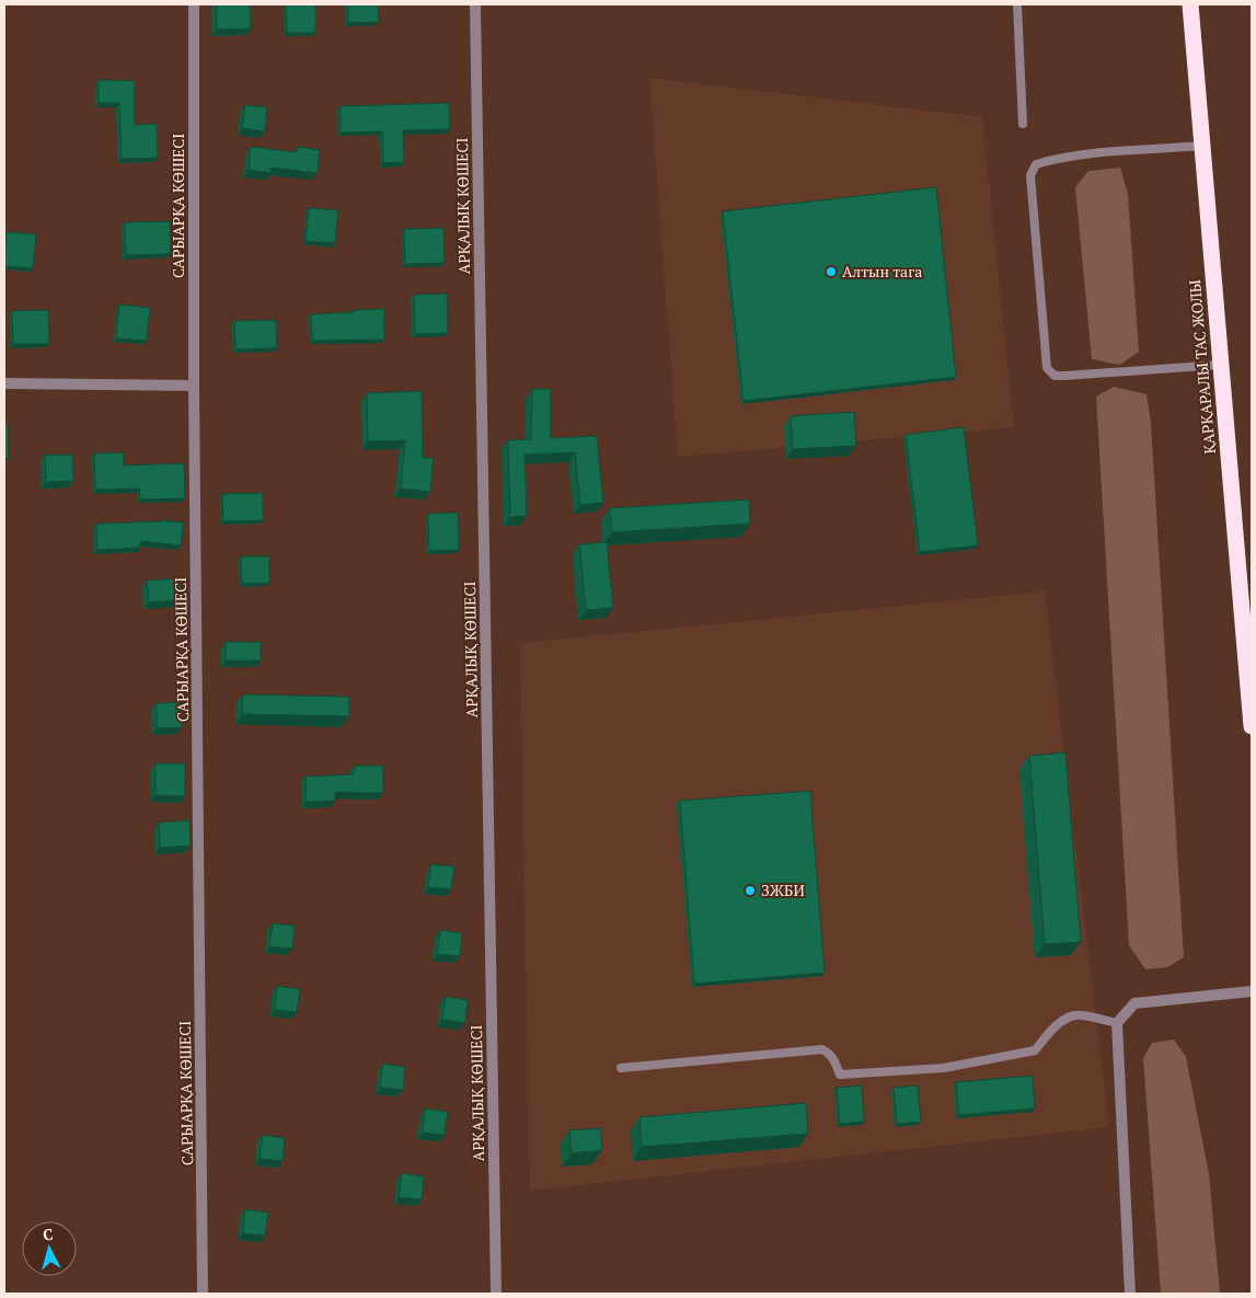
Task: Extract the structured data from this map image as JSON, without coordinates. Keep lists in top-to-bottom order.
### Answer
{
  "streets": {
    "highway": ["ҚАРҚАРАЛЫ ТАС ЖОЛЫ"],
    "street": ["САРЫАРҚА КӨШЕСІ", "АРҚАЛЫҚ КӨШЕСІ"]
  },
  "places": ["Алтын тага", "ЗЖБИ"],
  "north": "top"
}
